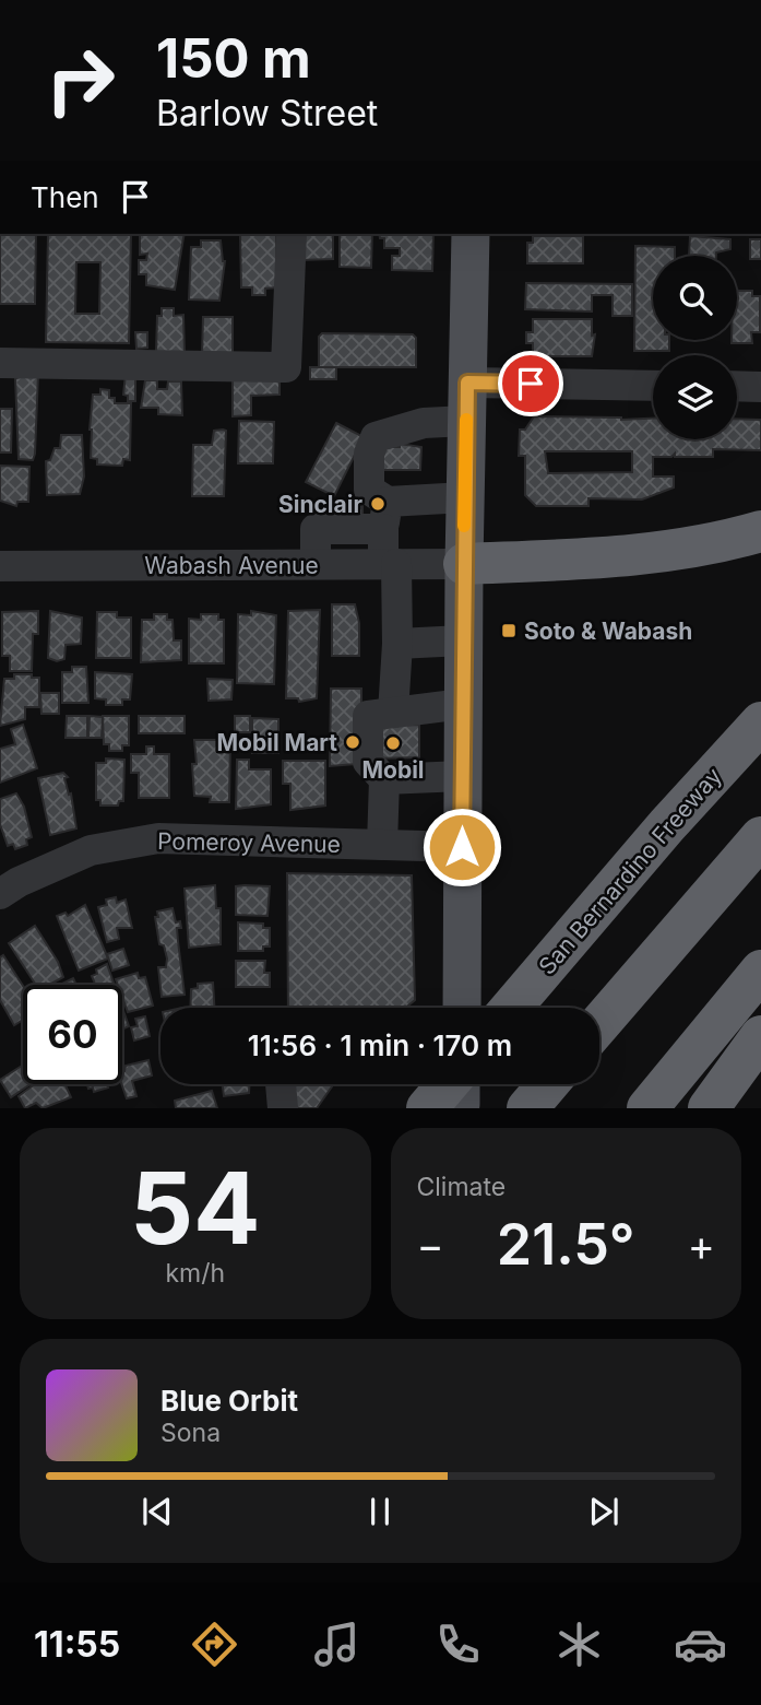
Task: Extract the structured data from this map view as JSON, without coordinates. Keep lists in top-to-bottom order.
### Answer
{
  "streets": {
    "highway": ["San Bernardino Freeway"],
    "street": ["Wabash Avenue", "Pomeroy Avenue"]
  },
  "places": {
    "other": ["Sinclair", "Mobil Mart", "Mobil"],
    "transit": ["Soto & Wabash"]
  },
  "page": {
    "turn": ["150 m", "Barlow Street"],
    "then": "Then",
    "limit": "60",
    "trip": "11:56 · 1 min · 170 m",
    "tile": [
      ["54", "km/h"],
      "Climate"
    ],
    "heat": ["−", "21.5°", "+"],
    "song": ["Blue Orbit", "Sona"],
    "tabs": "11:55"
  }
}
